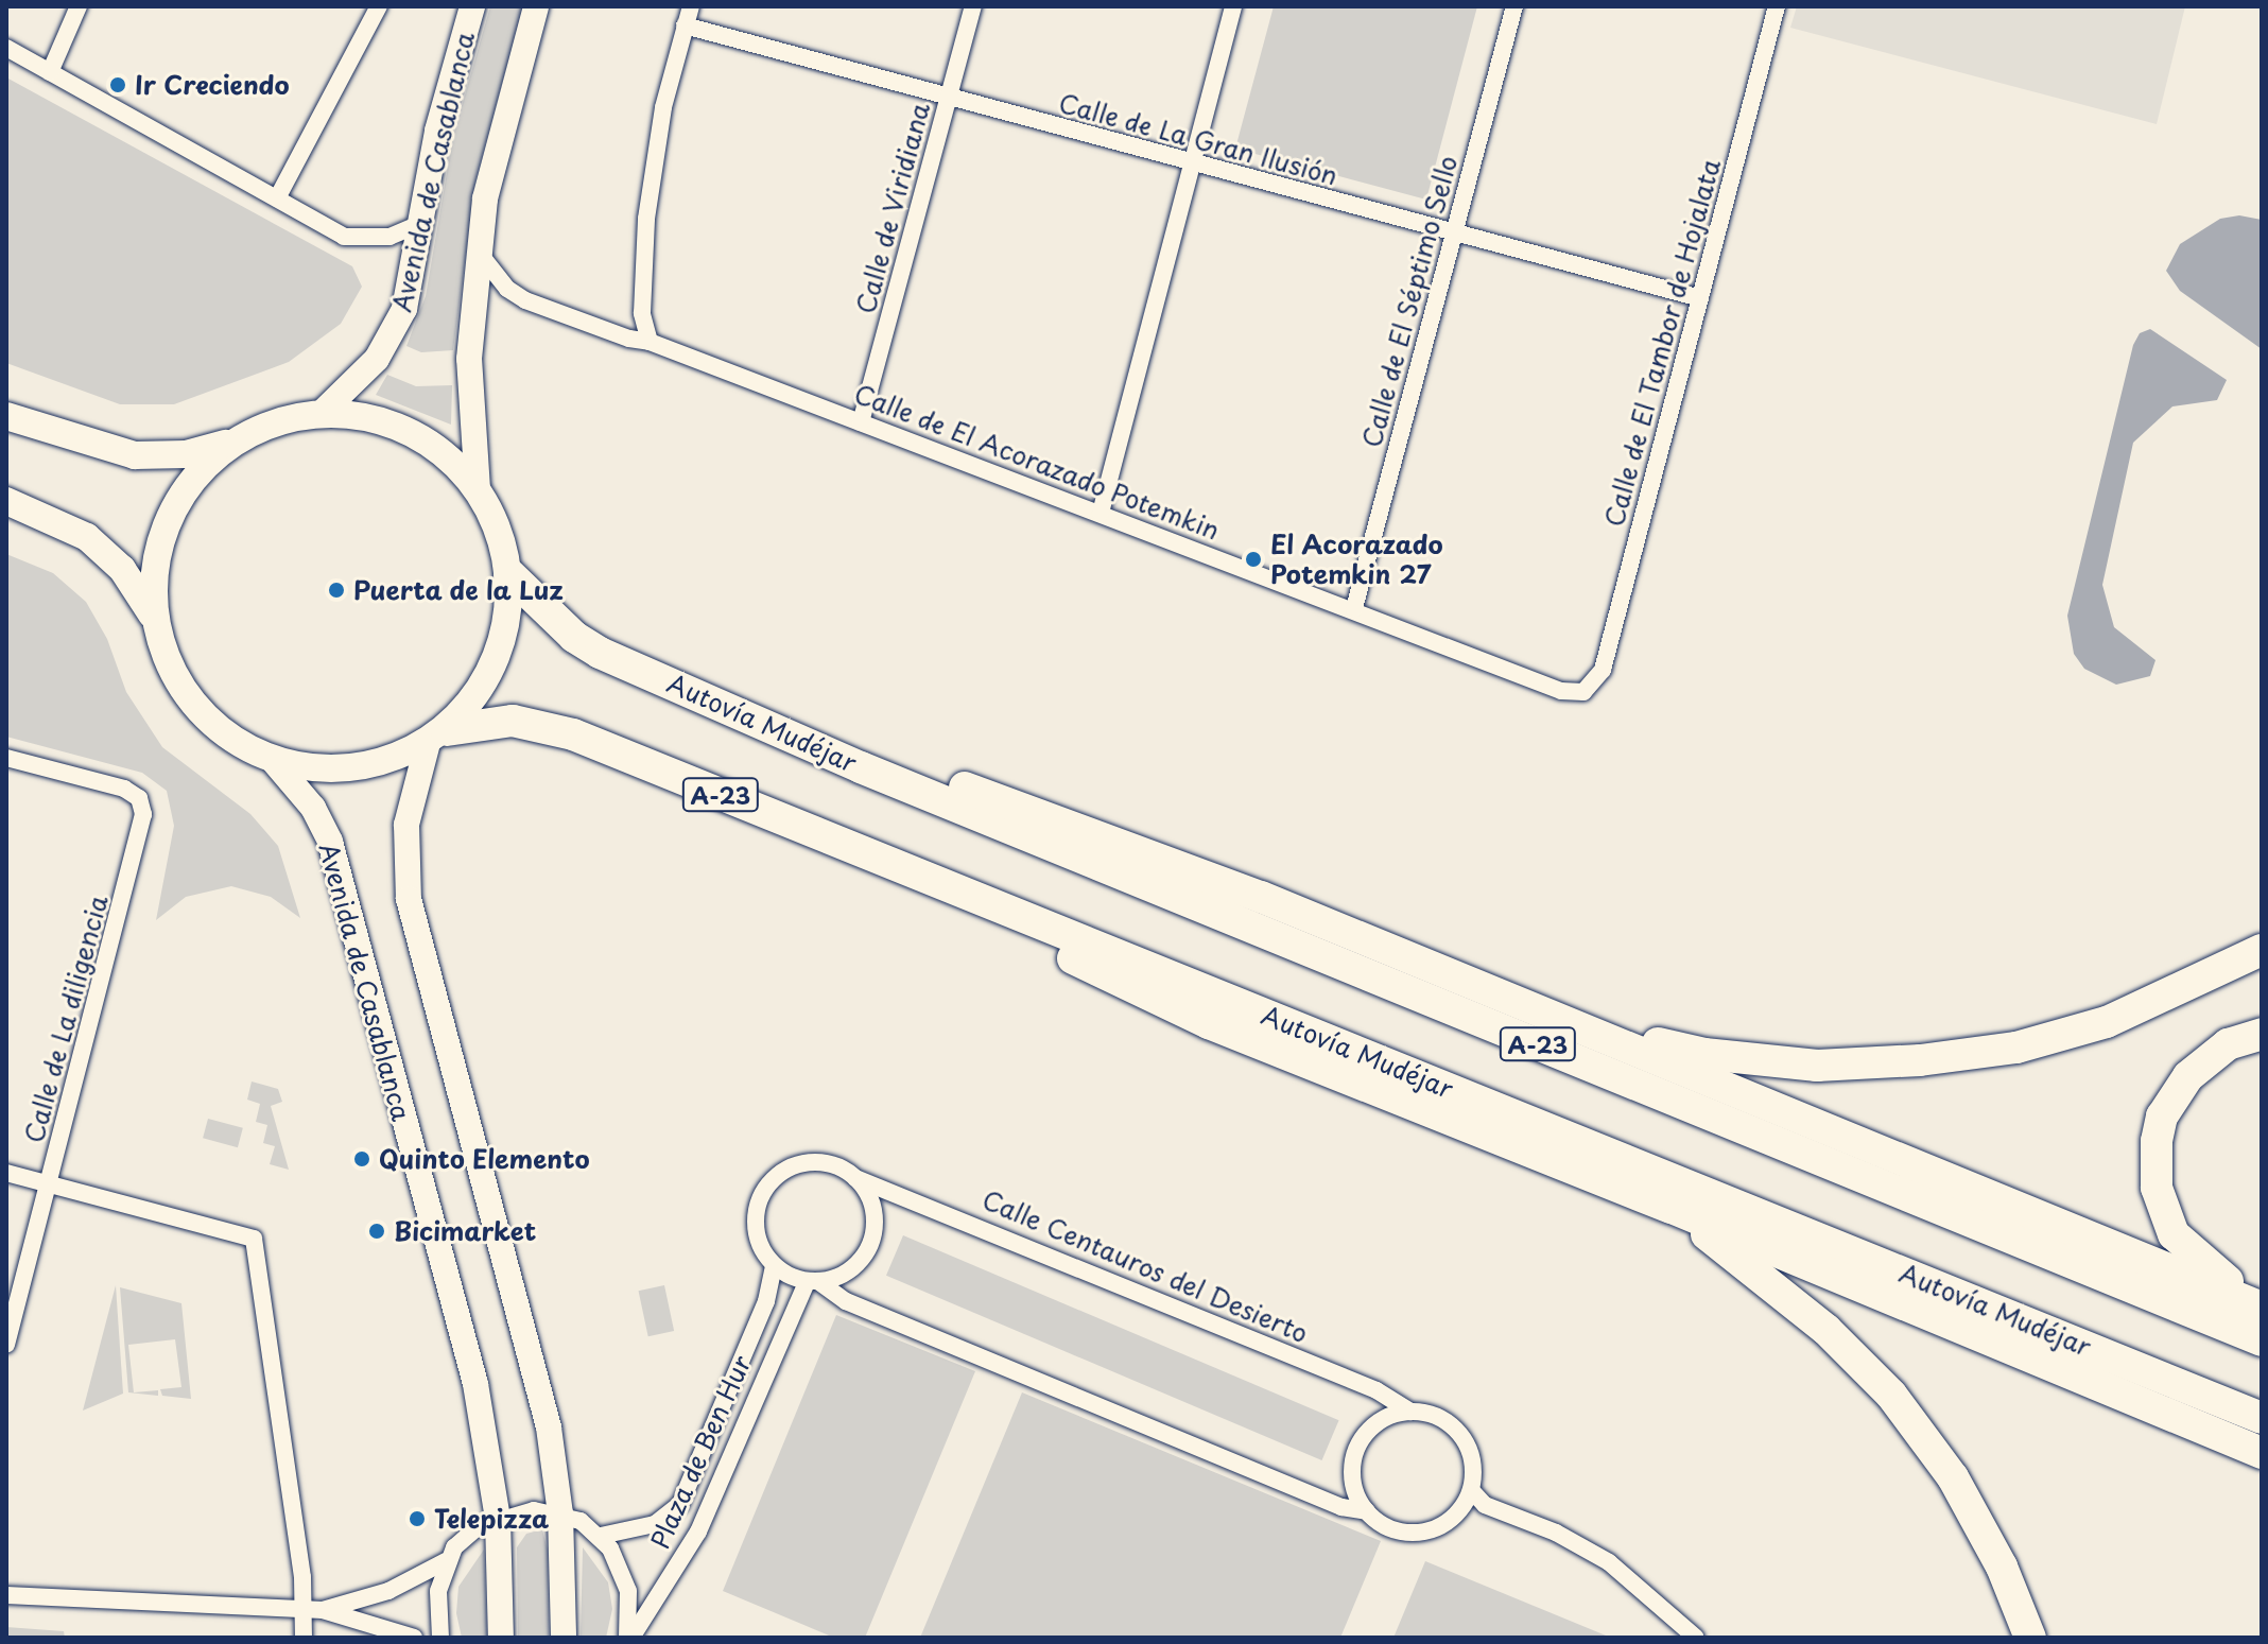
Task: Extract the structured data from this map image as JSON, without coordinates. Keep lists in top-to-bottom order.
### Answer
{
  "streets": {
    "highway": ["Autovía Mudéjar", "A-23"],
    "main road": ["Avenida de Casablanca"],
    "street": [
      "Calle de La Gran Ilusión",
      "Calle de Viridiana",
      "Calle de El Séptimo Sello",
      "Calle de El Tambor de Hojalata",
      "Calle de El Acorazado Potemkin",
      "Calle de La diligencia",
      "Calle Centauros del Desierto",
      "Plaza de Ben Hur"
    ]
  },
  "crossings": [
    ["Calle de La Gran Ilusión", "Calle de Viridiana"],
    ["Calle de La Gran Ilusión", "Calle de El Séptimo Sello"],
    ["Calle de La Gran Ilusión", "Calle de El Tambor de Hojalata"],
    ["Avenida de Casablanca", "A-23"],
    ["Calle de Viridiana", "Calle de El Acorazado Potemkin"],
    ["Calle de El Séptimo Sello", "Calle de El Acorazado Potemkin"],
    ["Calle de El Tambor de Hojalata", "Calle de El Acorazado Potemkin"],
    ["Autovía Mudéjar", "A-23"],
    ["Calle Centauros del Desierto", "Plaza de Ben Hur"]
  ],
  "places": [
    "Ir Creciendo",
    "El Acorazado Potemkin 27",
    "Puerta de la Luz",
    "Quinto Elemento",
    "Bicimarket",
    "Telepizza"
  ]
}
